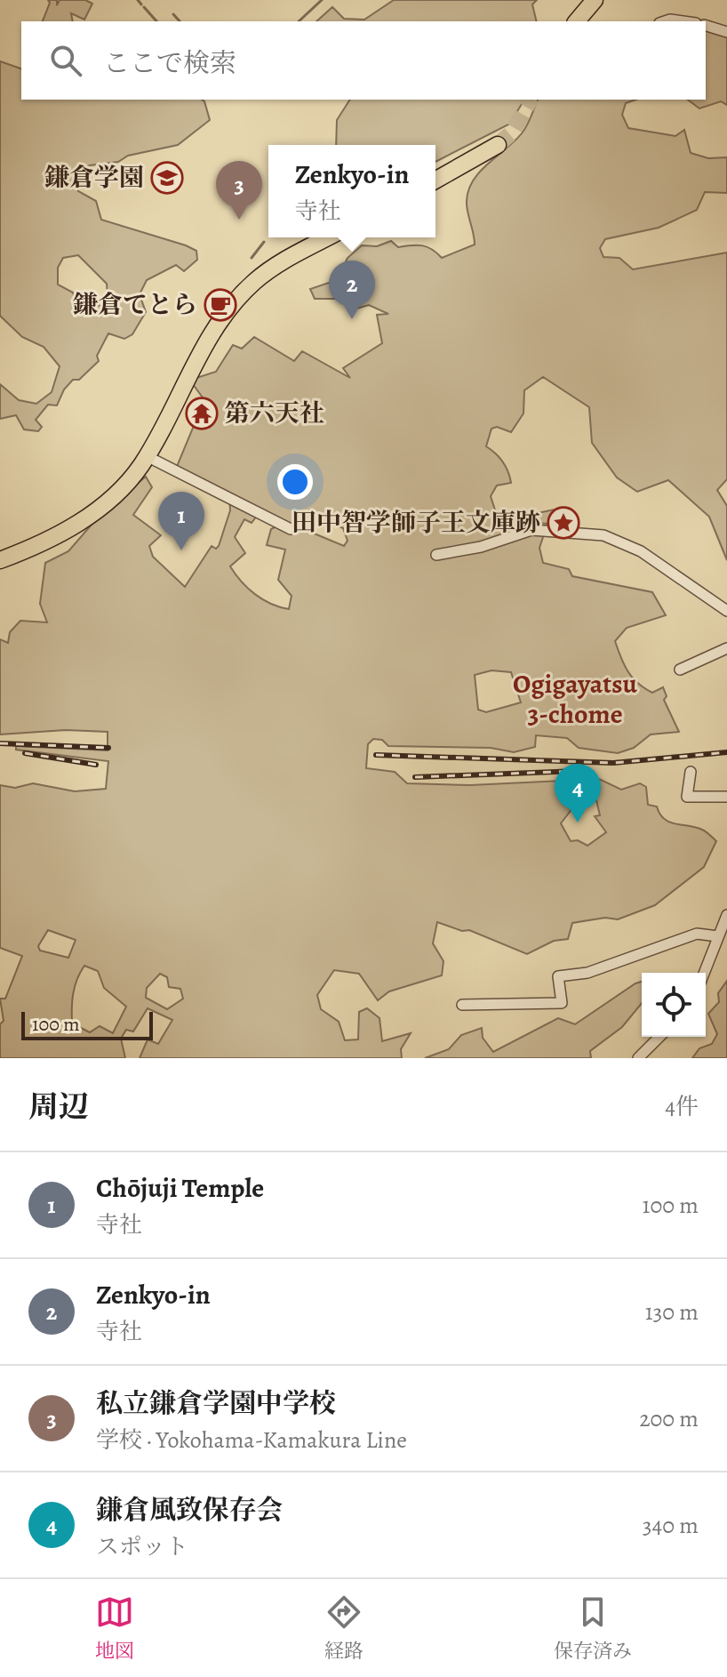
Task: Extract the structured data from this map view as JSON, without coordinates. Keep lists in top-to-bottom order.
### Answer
{
  "districts": ["Ogigayatsu 3-chome"],
  "places": {
    "school or university": ["鎌倉学園"],
    "cafe": ["鎌倉てとら"],
    "temple": ["第六天社"],
    "place": ["田中智学師子王文庫跡"]
  },
  "scale_bar": "100 m",
  "page": {
    "search": "ここで検索",
    "popup": ["Zenkyo-in", "寺社"],
    "pins": [
      "3",
      "2",
      "1",
      "4"
    ],
    "scale": "100 m",
    "heading": ["周辺", "4件"],
    "list": [
      {
        "mark": "1",
        "name": "Chōjuji Temple",
        "note": "寺社",
        "value": "100 m"
      },
      {
        "mark": "2",
        "name": "Zenkyo-in",
        "note": "寺社",
        "value": "130 m"
      },
      {
        "mark": "3",
        "name": "私立鎌倉学園中学校",
        "note": "学校 · Yokohama-Kamakura Line",
        "value": "200 m"
      },
      {
        "mark": "4",
        "name": "鎌倉風致保存会",
        "note": "スポット",
        "value": "340 m"
      }
    ],
    "nav": ["地図", "経路", "保存済み"]
  }
}
